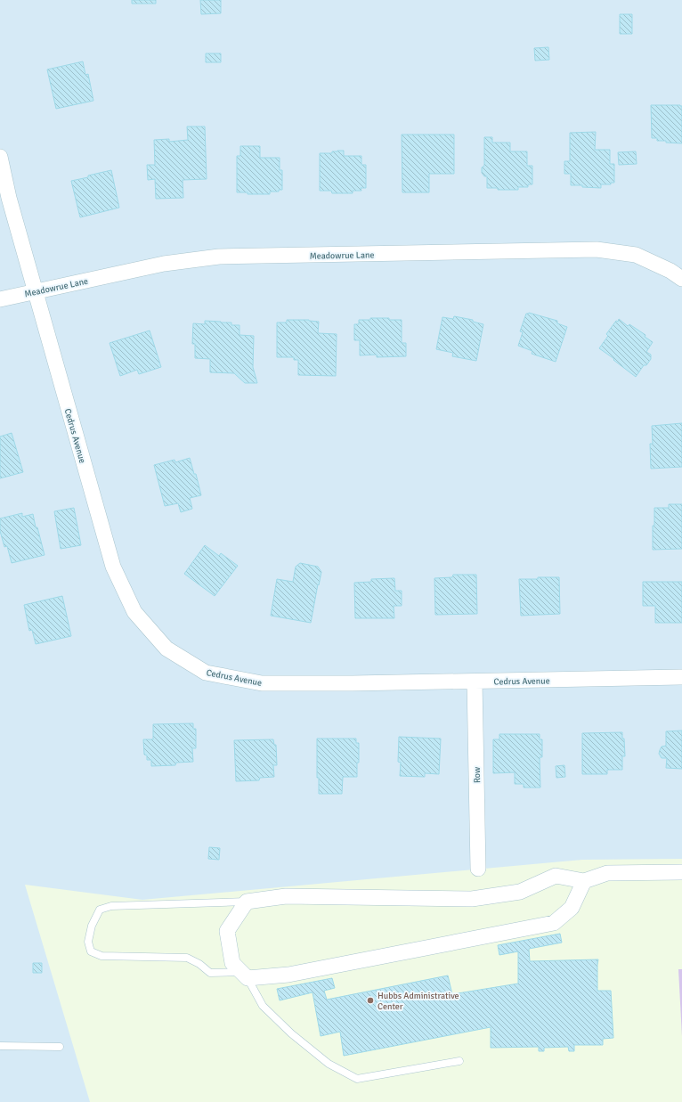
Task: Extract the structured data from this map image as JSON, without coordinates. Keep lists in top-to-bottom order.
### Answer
{
  "streets": {
    "street": ["Meadowrue Lane", "Cedrus Avenue", "Row"]
  },
  "crossings": [
    ["Meadowrue Lane", "Cedrus Avenue"],
    ["Cedrus Avenue", "Row"]
  ],
  "places": ["Hubbs Administrative Center"]
}
